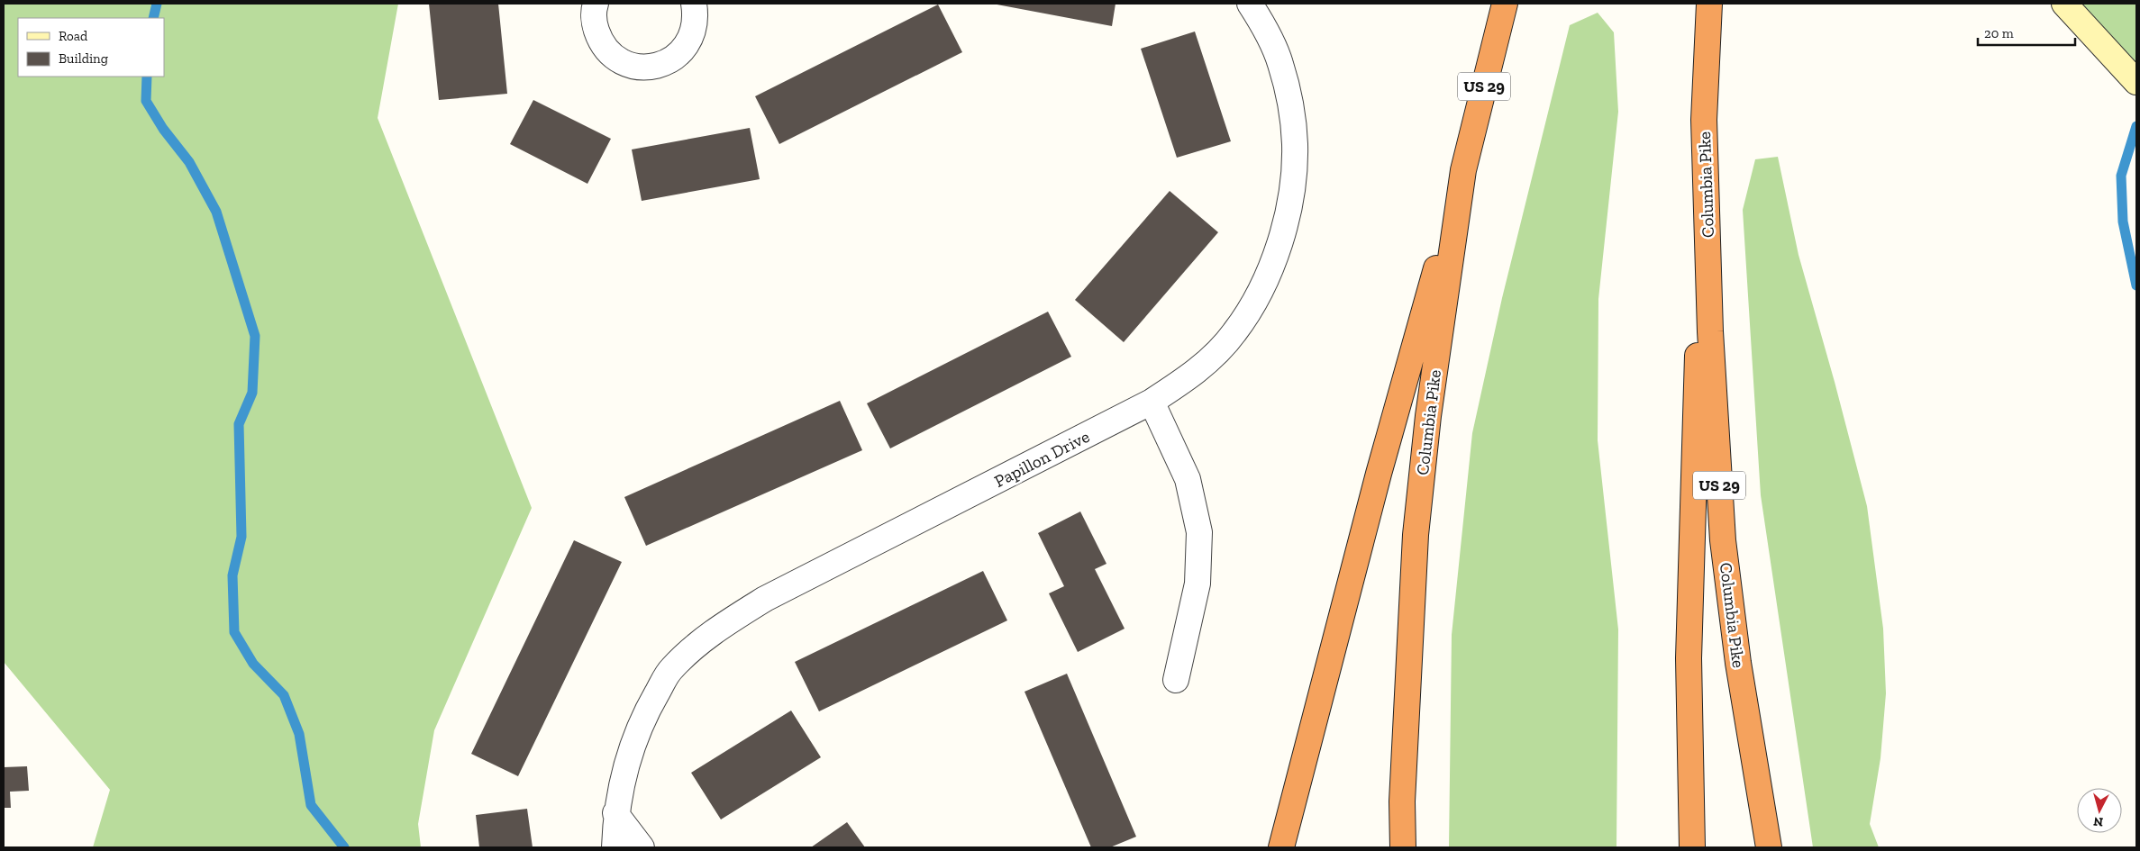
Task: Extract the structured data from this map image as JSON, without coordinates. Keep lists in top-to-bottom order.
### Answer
{
  "streets": {
    "highway": ["US 29", "Columbia Pike"],
    "street": ["Papillon Drive"]
  },
  "legend": ["Road", "Building"],
  "scale_bar": "20 m",
  "north": "bottom"
}
